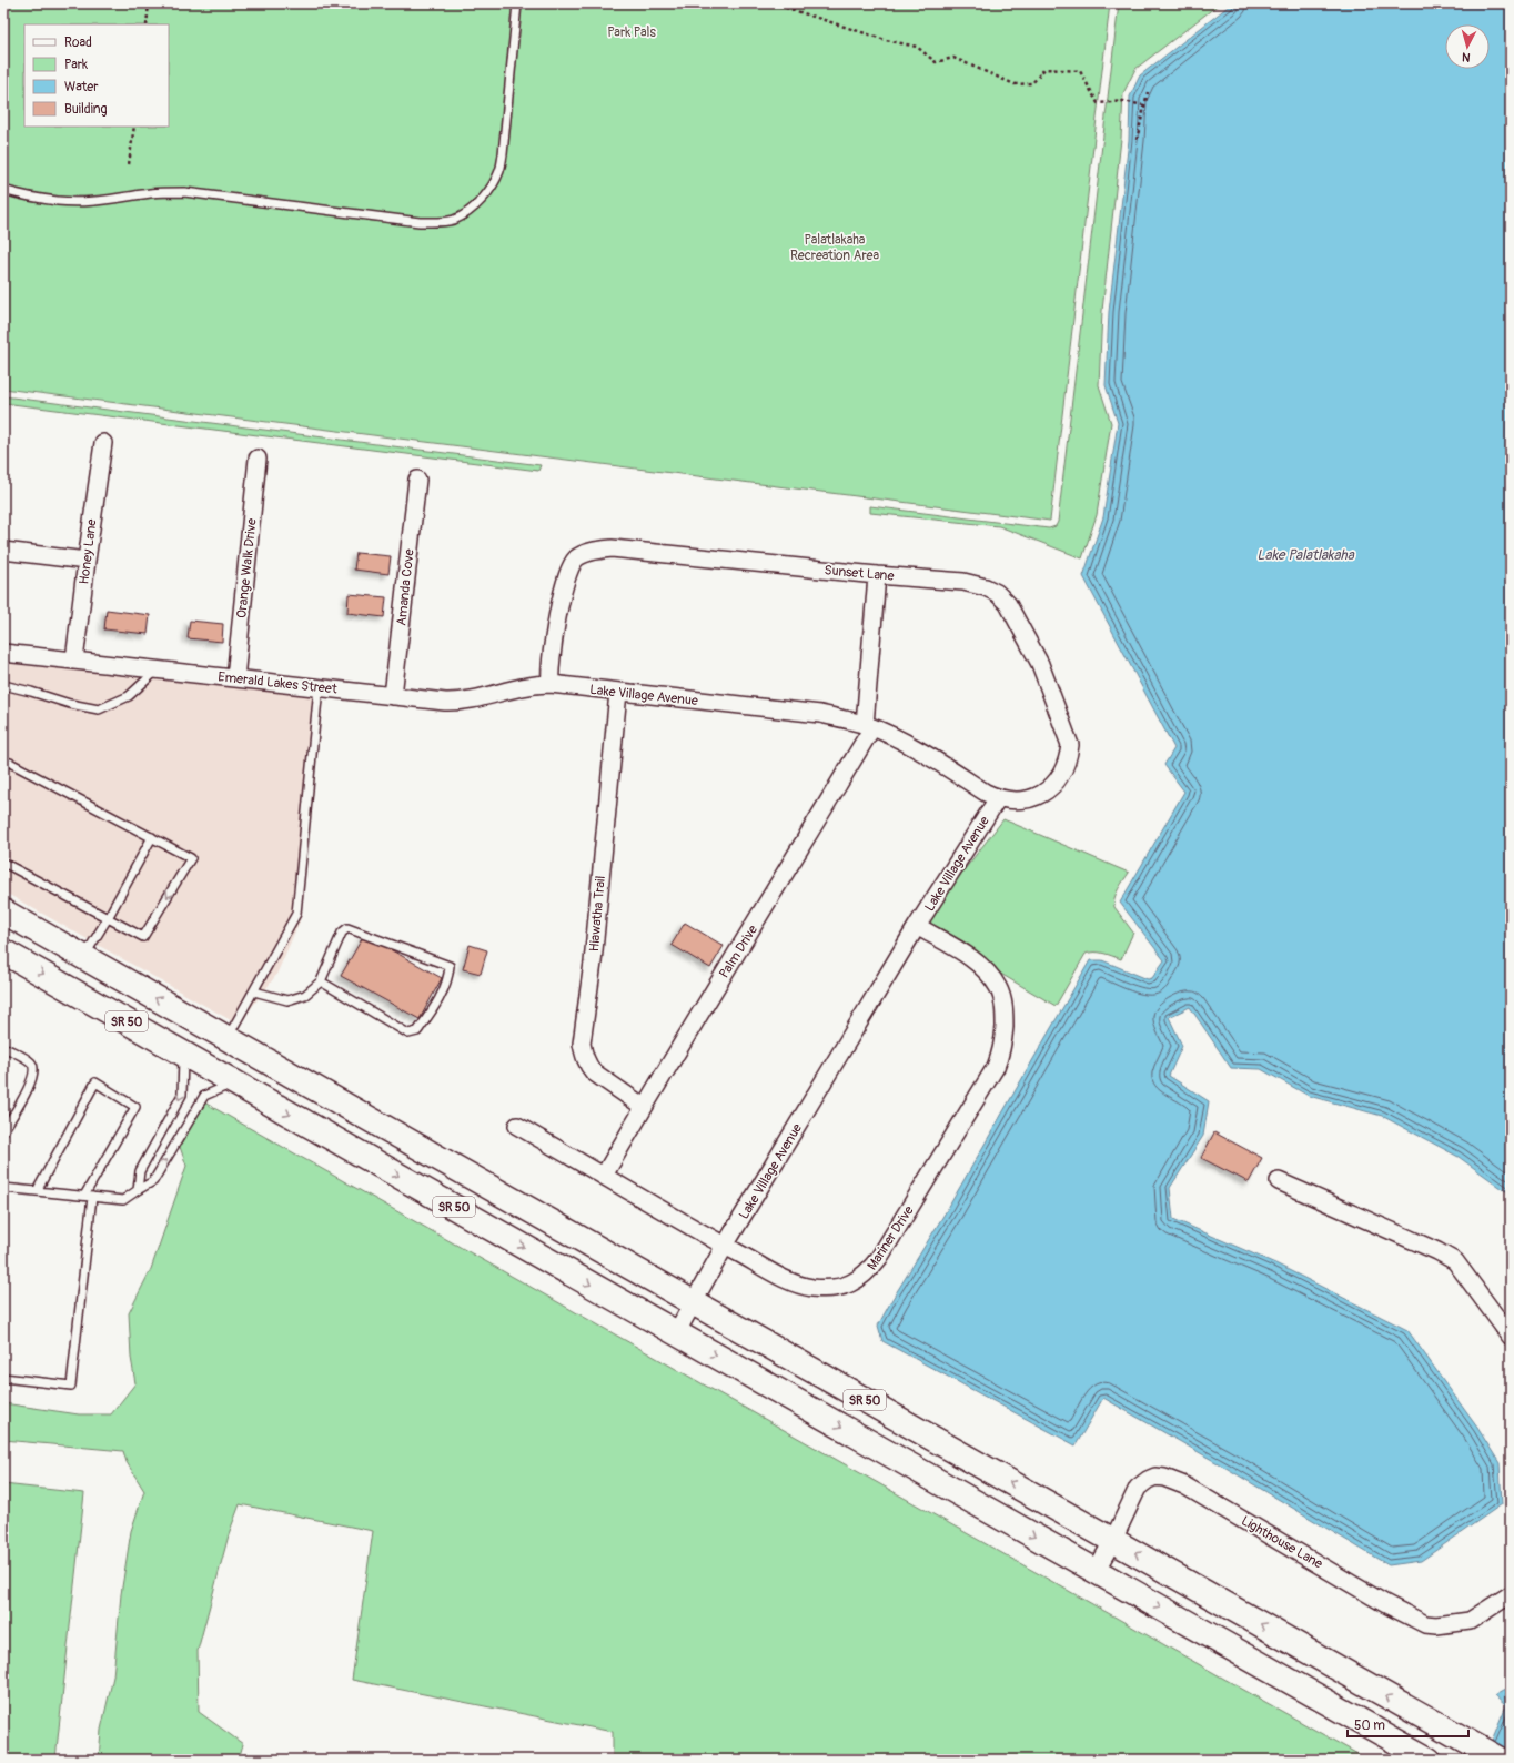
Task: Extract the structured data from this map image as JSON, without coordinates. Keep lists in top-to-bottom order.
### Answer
{
  "streets": {
    "highway": ["SR 50"],
    "street": [
      "Honey Lane",
      "Orange Walk Drive",
      "Sunset Lane",
      "Amanda Cove",
      "Emerald Lakes Street",
      "Lake Village Avenue",
      "Hiawatha Trail",
      "Palm Drive",
      "Mariner Drive",
      "Lighthouse Lane"
    ]
  },
  "crossings": [
    ["Honey Lane", "Emerald Lakes Street"],
    ["Orange Walk Drive", "Emerald Lakes Street"],
    ["Sunset Lane", "Emerald Lakes Street"],
    ["Sunset Lane", "Lake Village Avenue"],
    ["Sunset Lane", "Palm Drive"],
    ["Amanda Cove", "Emerald Lakes Street"],
    ["Emerald Lakes Street", "Lake Village Avenue"],
    ["Lake Village Avenue", "Hiawatha Trail"],
    ["Lake Village Avenue", "Palm Drive"],
    ["Lake Village Avenue", "SR 50"],
    ["Lake Village Avenue", "Mariner Drive"],
    ["Hiawatha Trail", "Palm Drive"],
    ["Palm Drive", "Mariner Drive"],
    ["SR 50", "Lighthouse Lane"]
  ],
  "water": ["Lake Palatlakaha"],
  "parks": ["Park Pals", "Palatlakaha Recreation Area"],
  "legend": [
    "Road",
    "Park",
    "Water",
    "Building"
  ],
  "scale_bar": "50 m",
  "north": "bottom"
}
